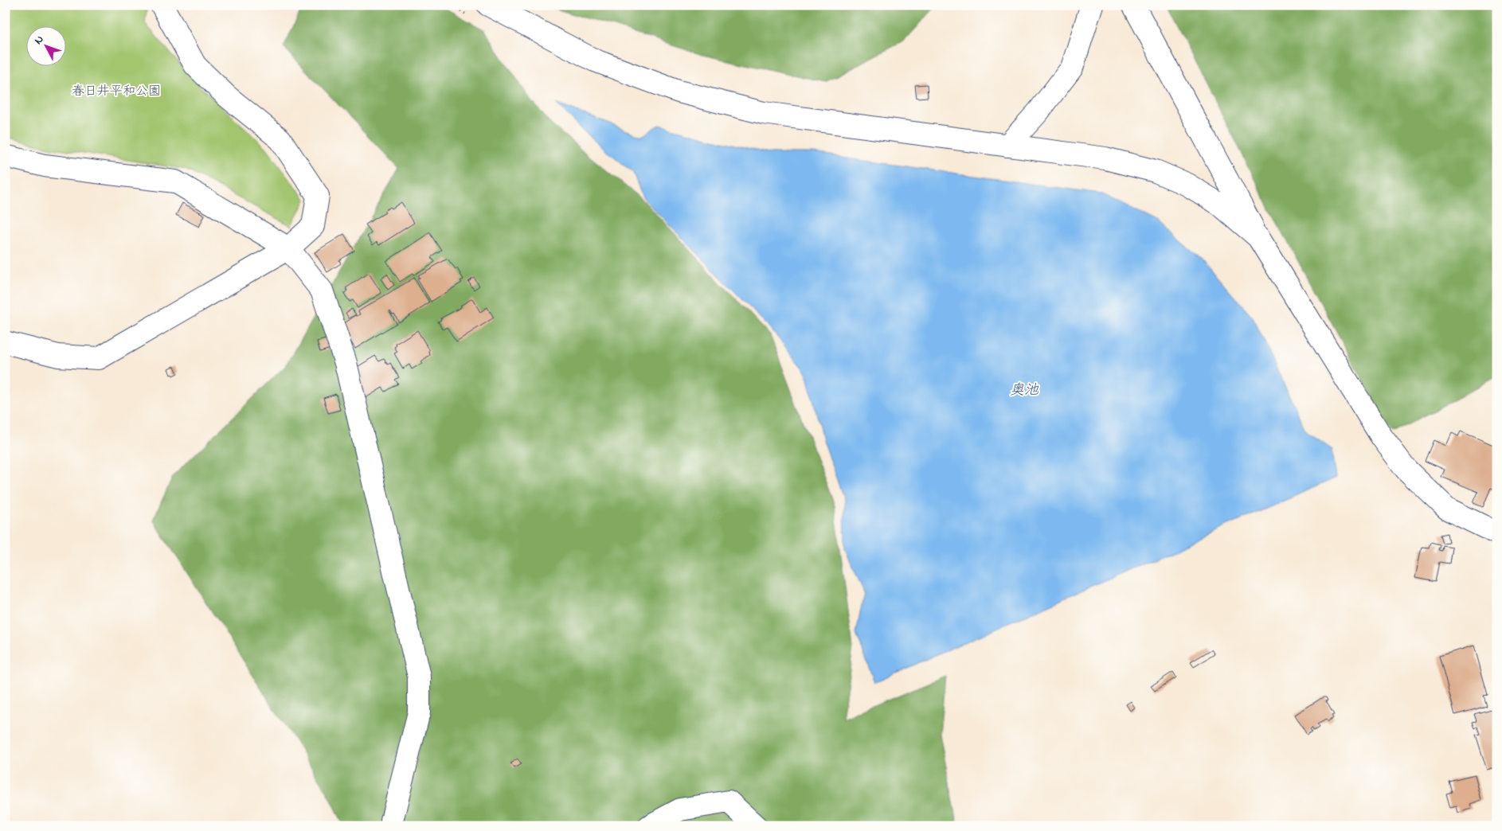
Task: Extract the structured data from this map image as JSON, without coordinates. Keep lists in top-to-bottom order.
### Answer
{
  "water": ["奥池"],
  "parks": ["春日井平和公園"],
  "north": "top left"
}
